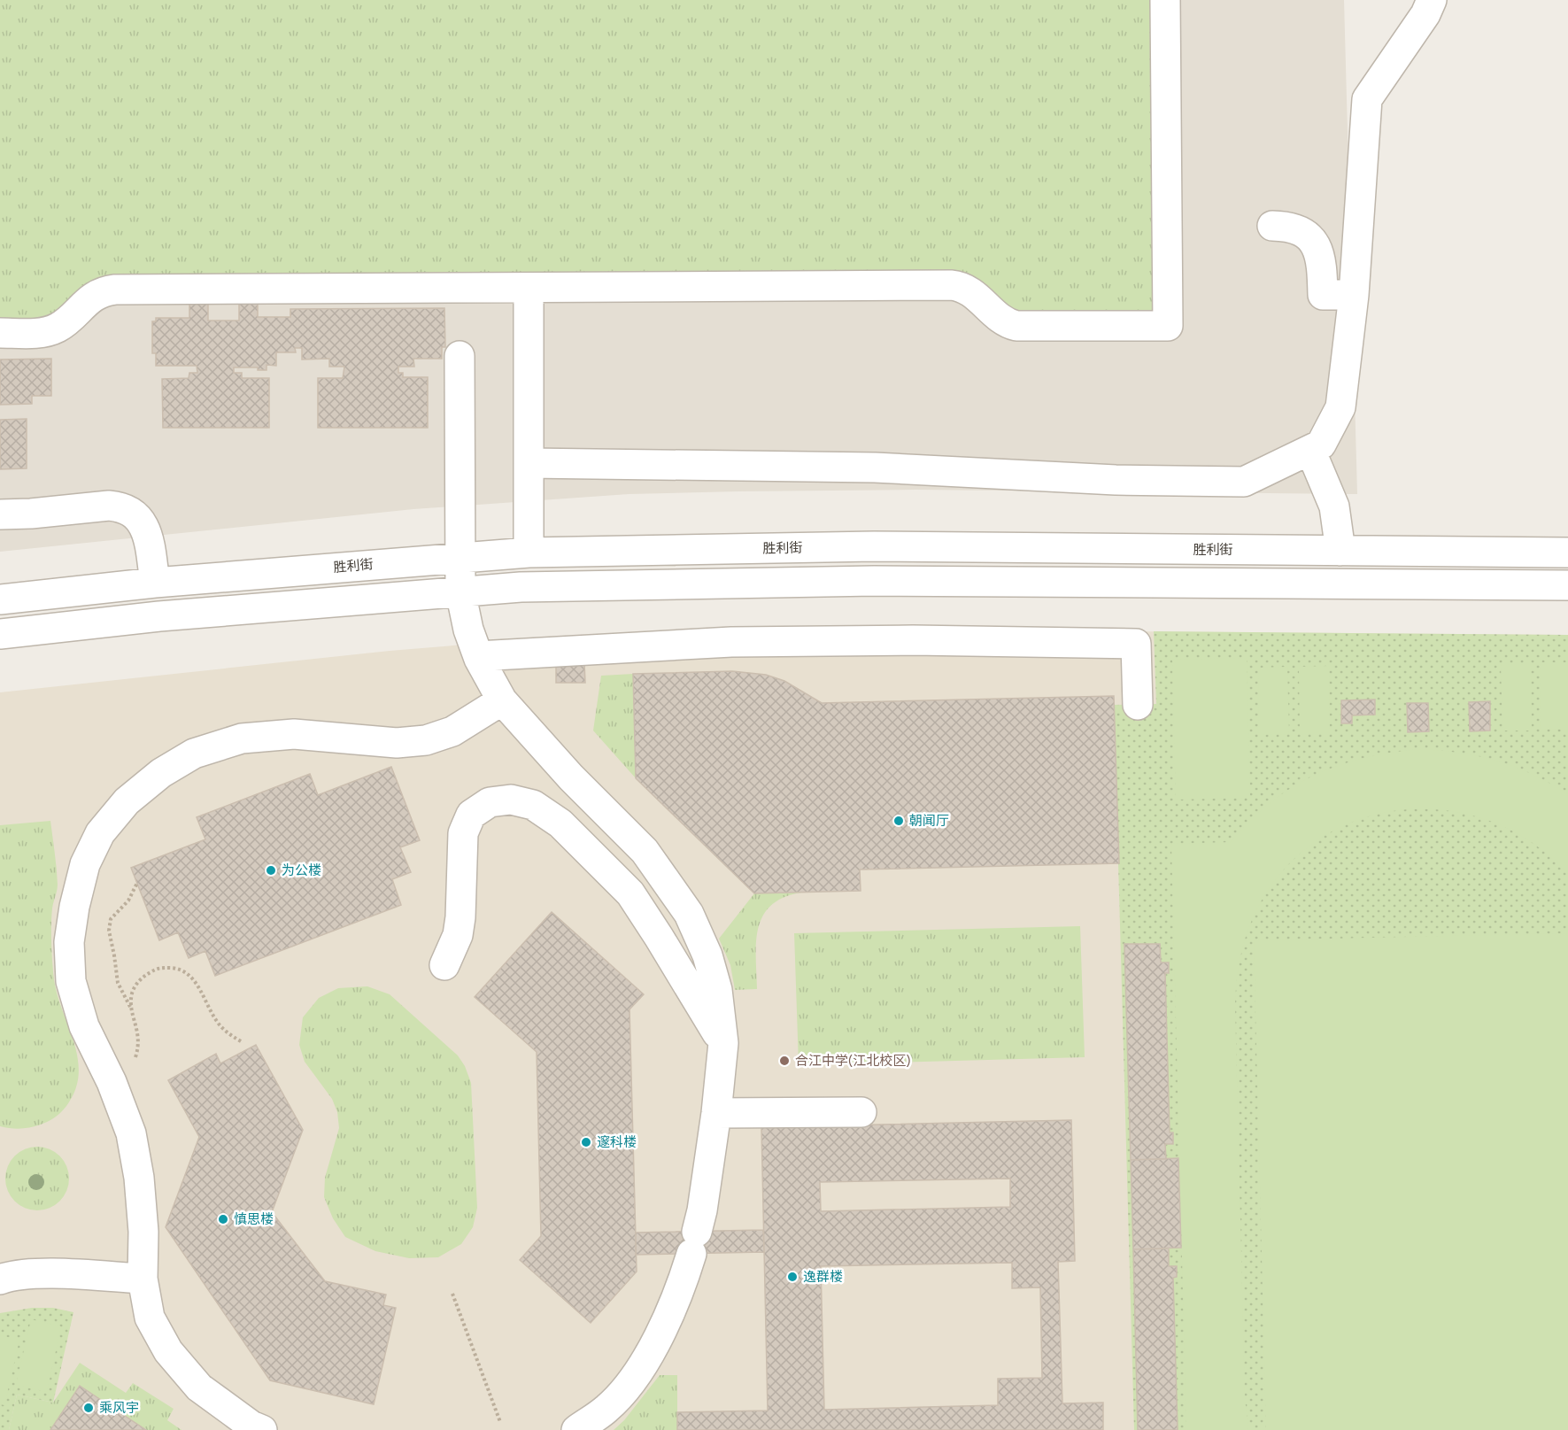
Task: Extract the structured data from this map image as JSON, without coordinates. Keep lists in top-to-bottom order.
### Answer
{
  "streets": {
    "street": ["胜利街"]
  },
  "places": [
    "朝闻厅",
    "为公楼",
    "合江中学(江北校区)",
    "邃科楼",
    "慎思楼",
    "逸群楼",
    "乘风宇"
  ]
}
